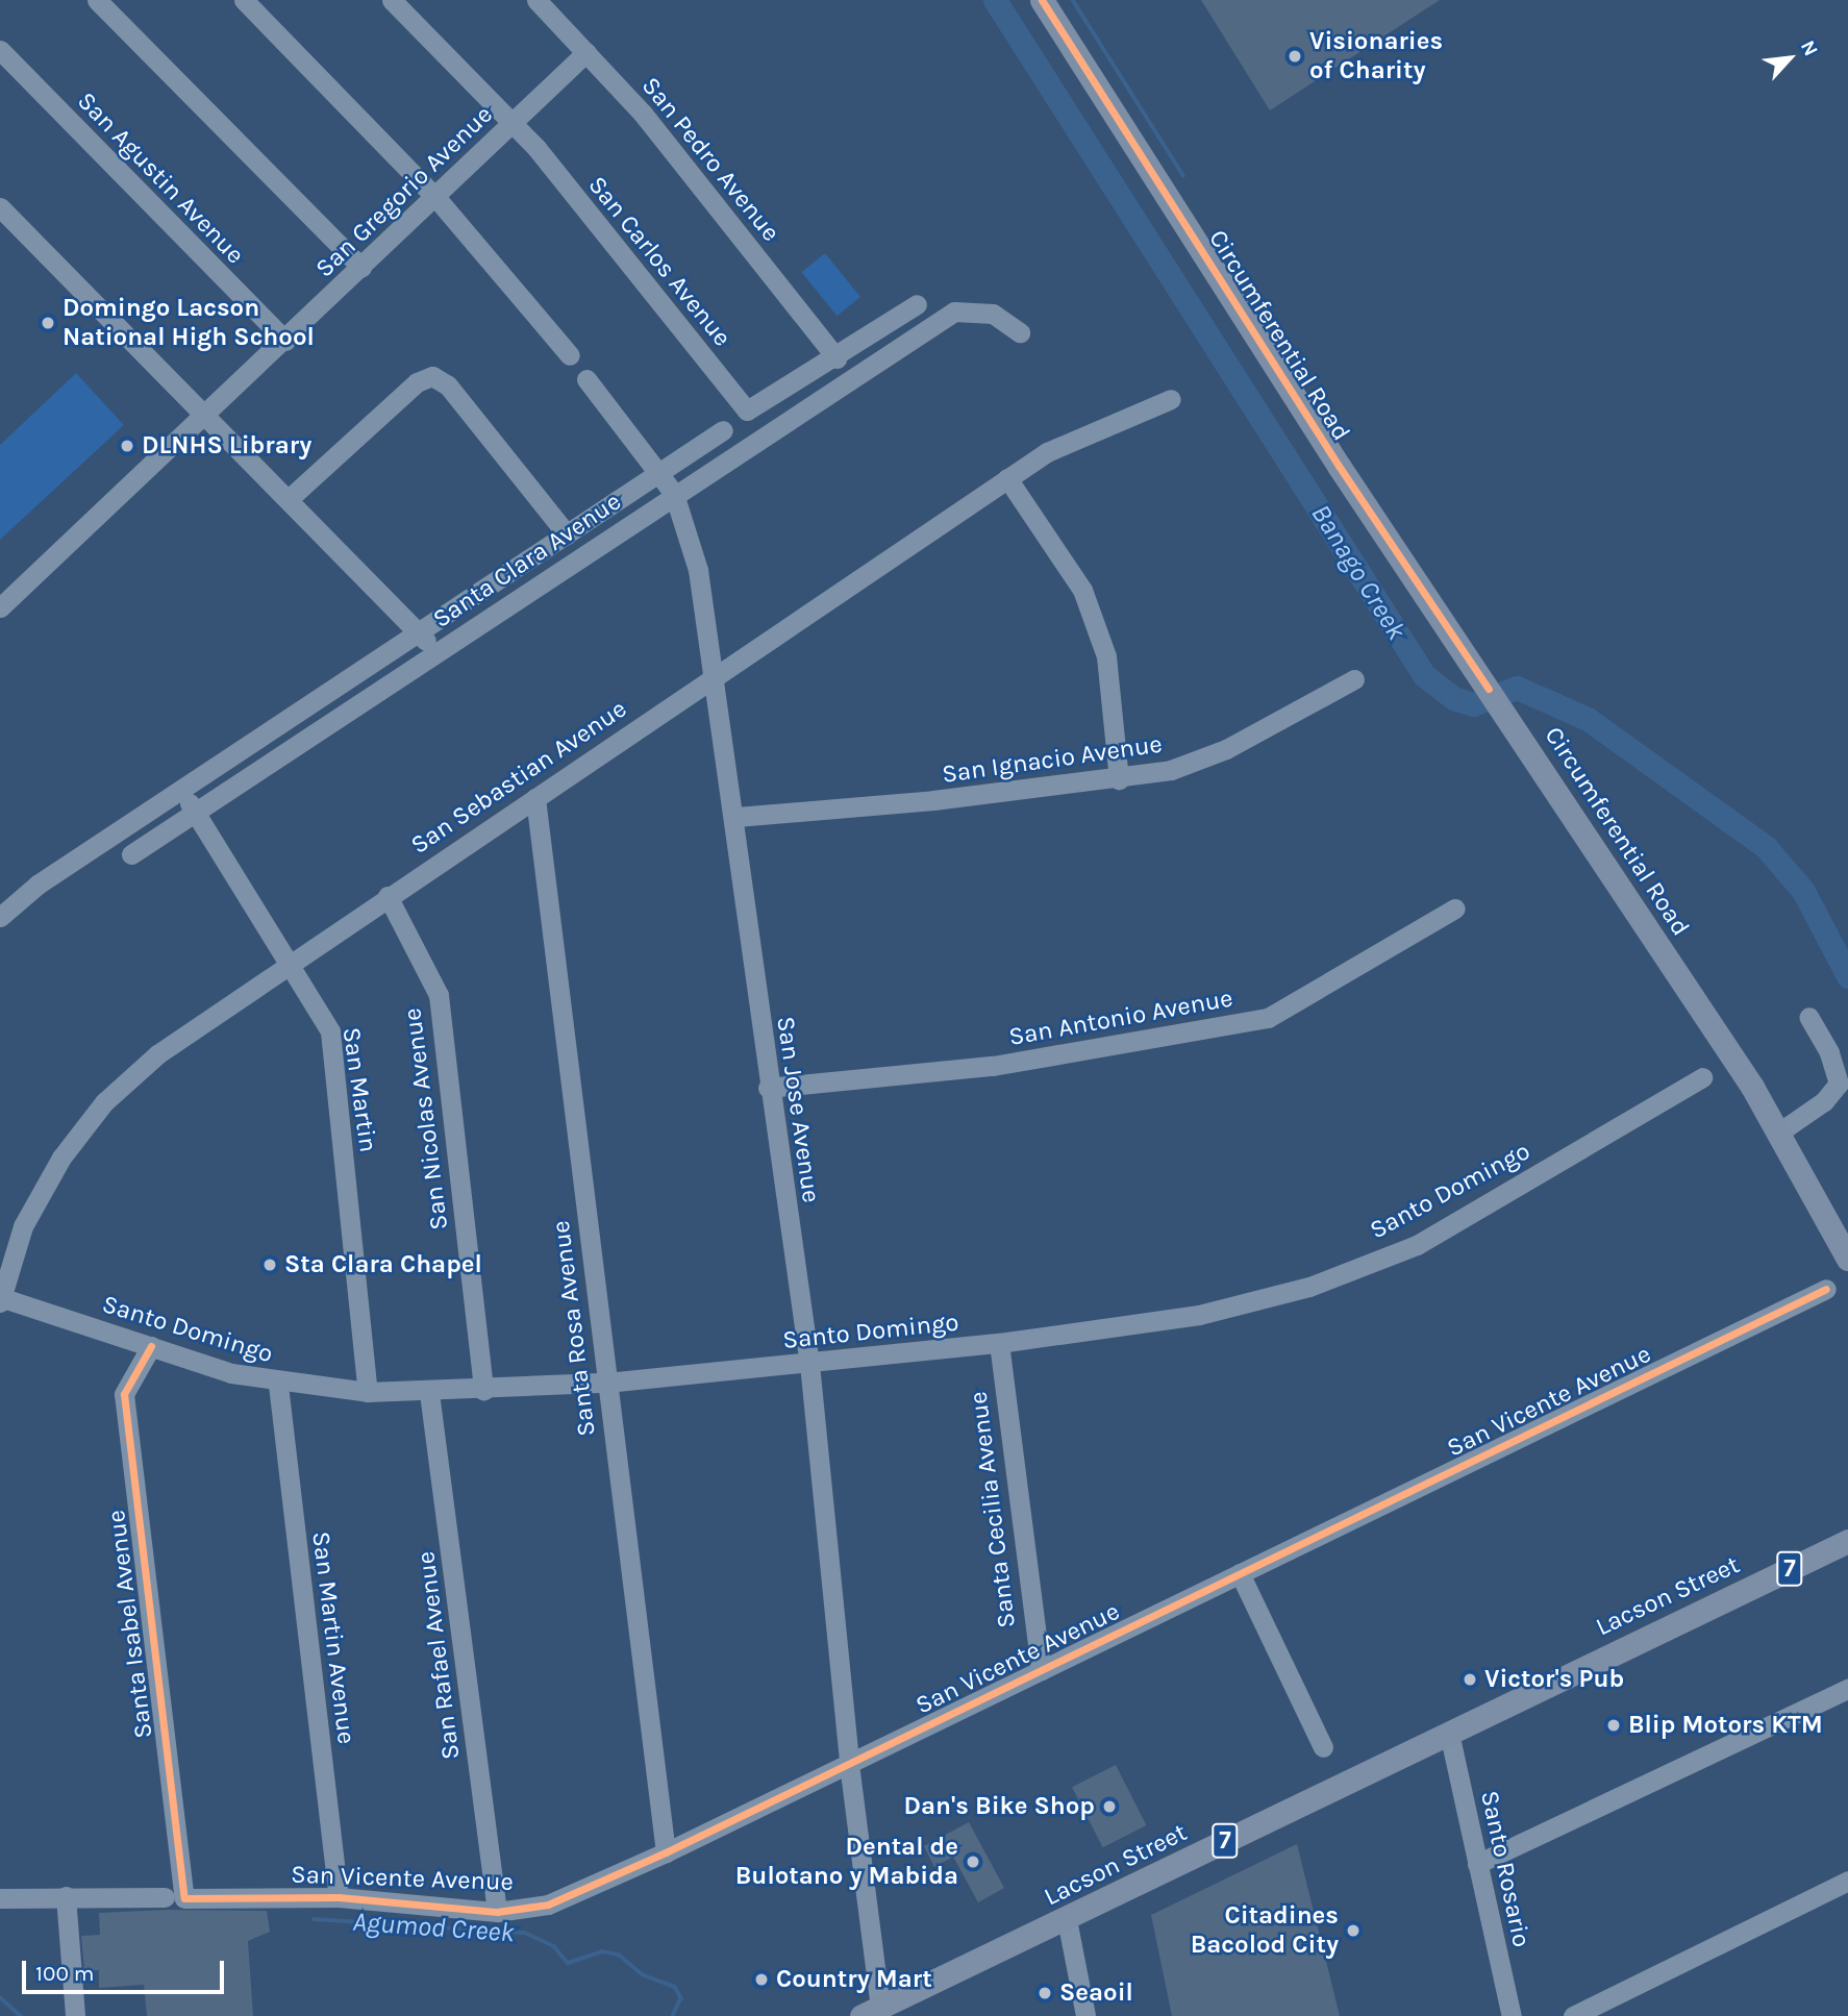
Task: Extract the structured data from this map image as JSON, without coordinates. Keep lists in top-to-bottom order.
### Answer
{
  "streets": {
    "main road": ["Circumferential Road", "7", "Lacson Street"],
    "street": [
      "San Pedro Avenue",
      "San Agustin Avenue",
      "San Gregorio Avenue",
      "San Carlos Avenue",
      "Santa Clara Avenue",
      "San Ignacio Avenue",
      "San Sebastian Avenue",
      "San Antonio Avenue",
      "San Martin",
      "San Jose Avenue",
      "San Nicolas Avenue",
      "Santo Domingo",
      "Santa Rosa Avenue",
      "San Vicente Avenue",
      "Santa Cecilia Avenue",
      "Santa Isabel Avenue",
      "San Martin Avenue",
      "San Rafael Avenue",
      "Santo Rosario"
    ]
  },
  "crossings": [
    ["San Pedro Avenue", "San Gregorio Avenue"],
    ["San Pedro Avenue", "San Carlos Avenue"],
    ["San Agustin Avenue", "San Gregorio Avenue"],
    ["San Gregorio Avenue", "San Carlos Avenue"],
    ["Santa Clara Avenue", "San Martin"],
    ["Santa Clara Avenue", "San Jose Avenue"],
    ["San Ignacio Avenue", "San Jose Avenue"],
    ["San Sebastian Avenue", "San Martin"],
    ["San Sebastian Avenue", "San Jose Avenue"],
    ["San Sebastian Avenue", "San Nicolas Avenue"],
    ["San Sebastian Avenue", "Santo Domingo"],
    ["San Sebastian Avenue", "Santa Rosa Avenue"],
    ["San Antonio Avenue", "San Jose Avenue"],
    ["San Martin", "Santo Domingo"],
    ["San Jose Avenue", "Santo Domingo"],
    ["San Jose Avenue", "San Vicente Avenue"],
    ["San Jose Avenue", "Lacson Street"],
    ["San Nicolas Avenue", "Santo Domingo"],
    ["Santo Domingo", "Santa Rosa Avenue"],
    ["Santo Domingo", "Santa Cecilia Avenue"],
    ["Santo Domingo", "Santa Isabel Avenue"],
    ["Santo Domingo", "San Martin Avenue"],
    ["Santo Domingo", "San Rafael Avenue"],
    ["Santa Rosa Avenue", "San Vicente Avenue"],
    ["San Vicente Avenue", "Santa Cecilia Avenue"],
    ["San Vicente Avenue", "Santa Isabel Avenue"],
    ["San Vicente Avenue", "San Martin Avenue"],
    ["San Vicente Avenue", "San Rafael Avenue"],
    ["Lacson Street", "Santo Rosario"]
  ],
  "water": ["Banago Creek", "Agumod Creek"],
  "places": [
    "Visionaries of Charity",
    "Domingo Lacson National High School",
    "DLNHS Library",
    "Sta Clara Chapel",
    "Victor's Pub",
    "Blip Motors KTM",
    "Dan's Bike Shop",
    "Dental de Bulotano y Mabida",
    "Citadines Bacolod City",
    "Country Mart",
    "Seaoil"
  ],
  "scale_bar": "100 m",
  "north": "top right"
}
